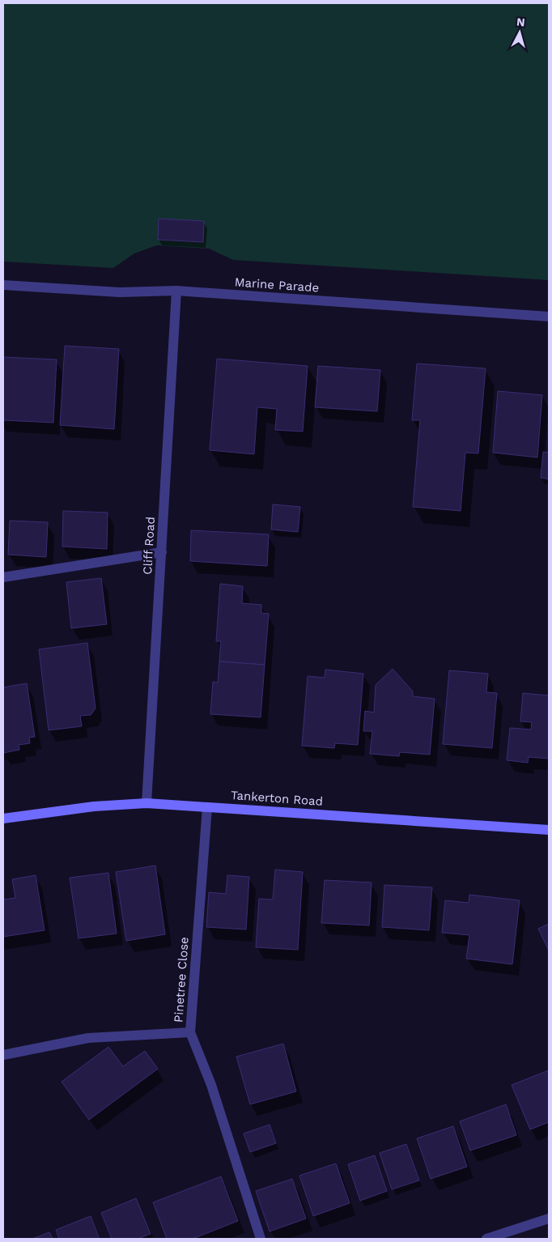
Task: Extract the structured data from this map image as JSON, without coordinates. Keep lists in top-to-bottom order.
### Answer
{
  "streets": {
    "main road": ["Tankerton Road"],
    "street": ["Marine Parade", "Cliff Road", "Pinetree Close"]
  },
  "crossings": [
    ["Marine Parade", "Cliff Road"],
    ["Cliff Road", "Tankerton Road"],
    ["Tankerton Road", "Pinetree Close"]
  ],
  "north": "top"
}
